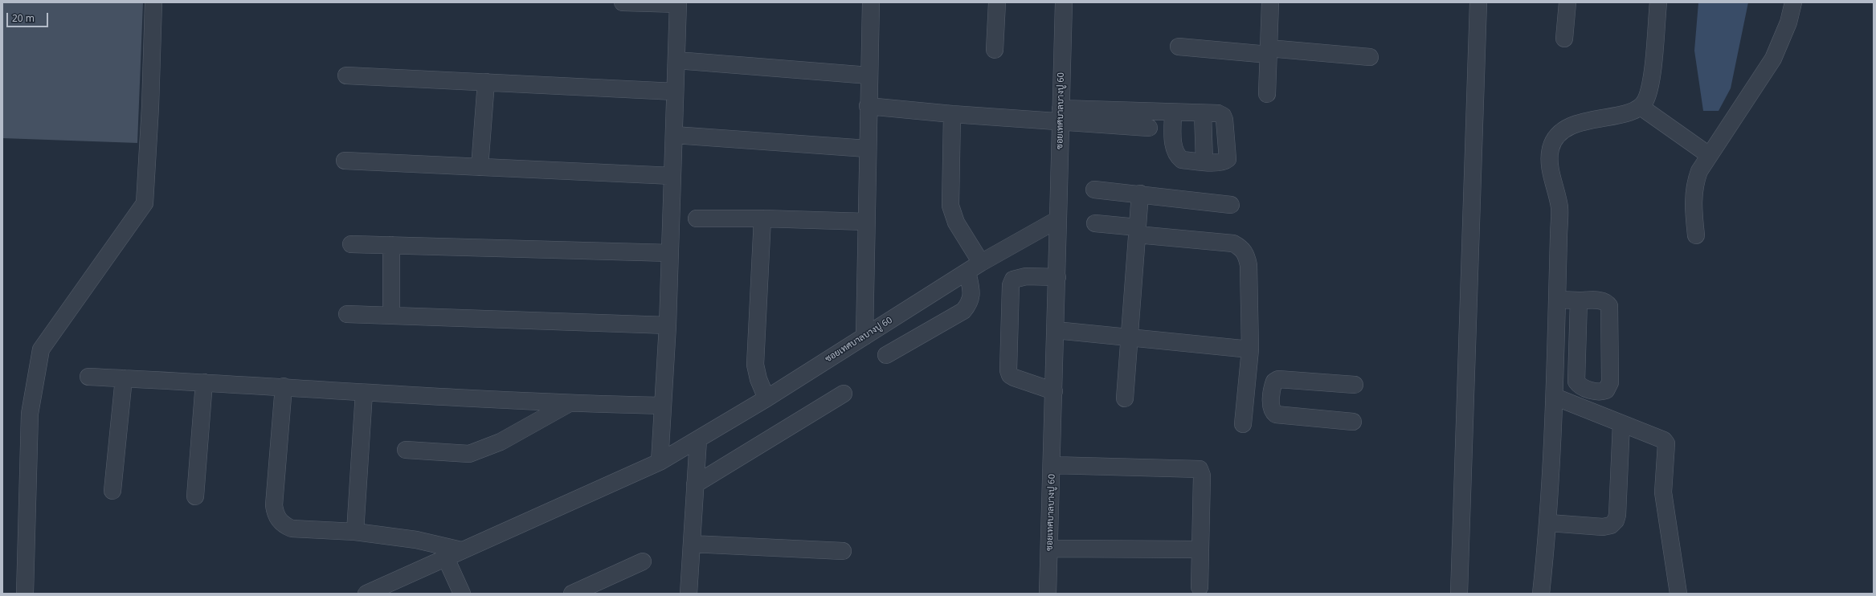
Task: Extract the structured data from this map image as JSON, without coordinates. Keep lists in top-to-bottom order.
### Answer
{
  "streets": {
    "street": ["ซอยเทศบาลบางปู 60"]
  },
  "scale_bar": "20 m"
}
